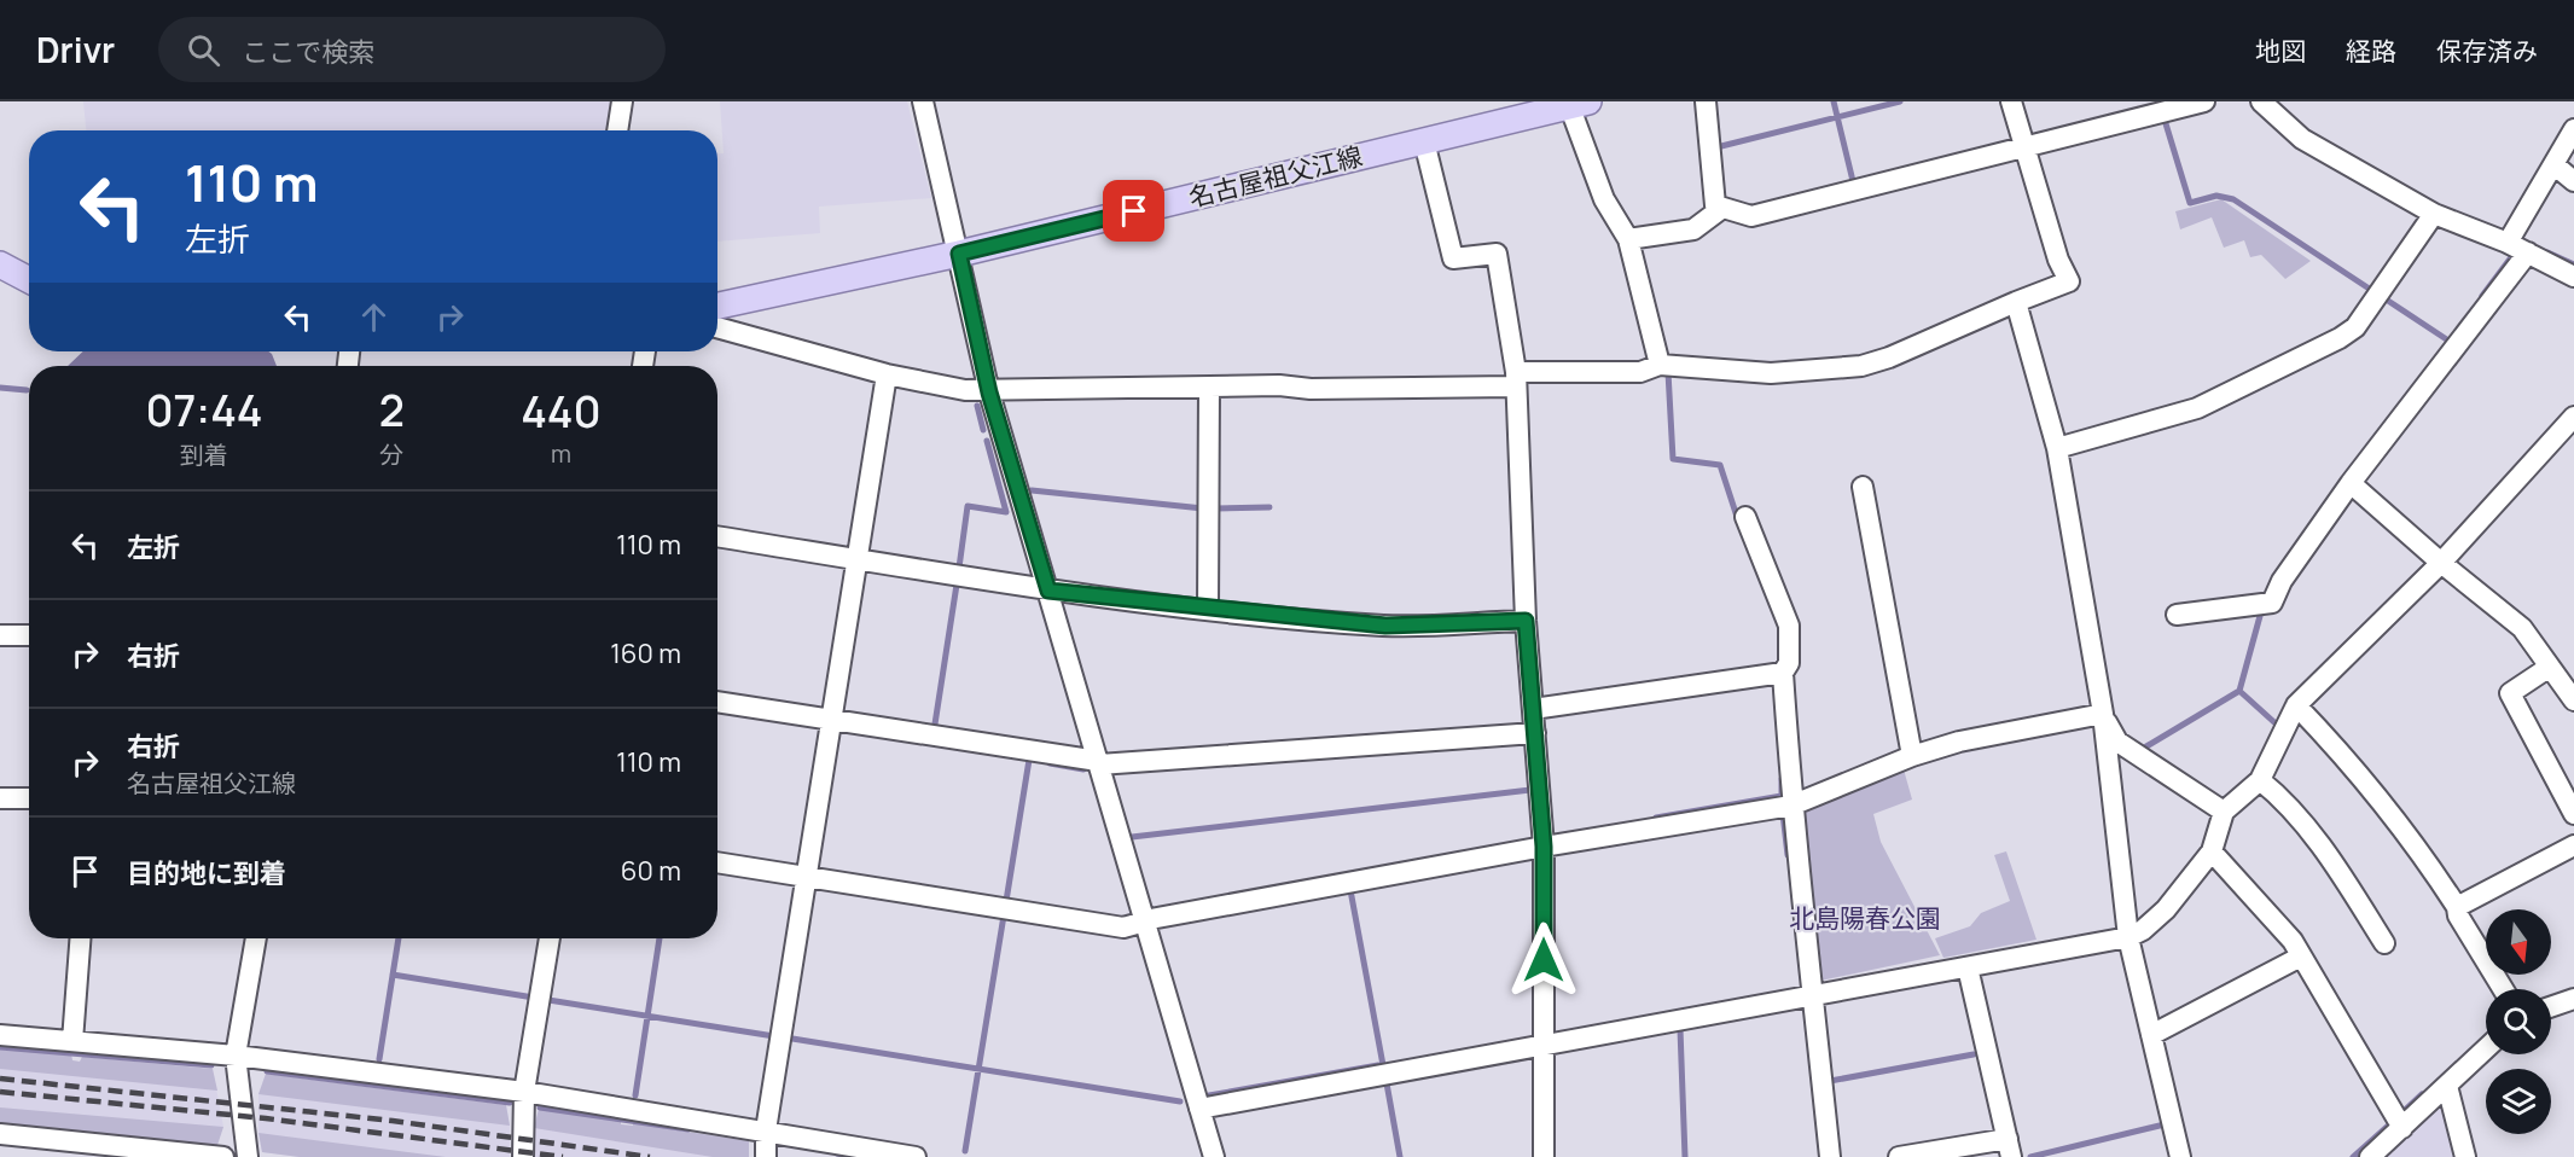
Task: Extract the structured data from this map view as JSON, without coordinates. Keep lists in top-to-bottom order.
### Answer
{
  "streets": {
    "main road": ["名古屋祖父江線"]
  },
  "parks": ["北島陽春公園"],
  "north": "bottom",
  "page": {
    "header": "Drivr",
    "search": "ここで検索",
    "nav": ["地図", "経路", "保存済み"],
    "turn": ["110 m", "左折"],
    "eta": [
      "07:44",
      "到着",
      "2",
      "分",
      "440",
      "m"
    ],
    "list": [
      {
        "name": "左折",
        "value": "110 m"
      },
      {
        "name": "右折",
        "value": "160 m"
      },
      {
        "name": "右折",
        "note": "名古屋祖父江線",
        "value": "110 m"
      },
      {
        "name": "目的地に到着",
        "value": "60 m"
      }
    ]
  }
}
